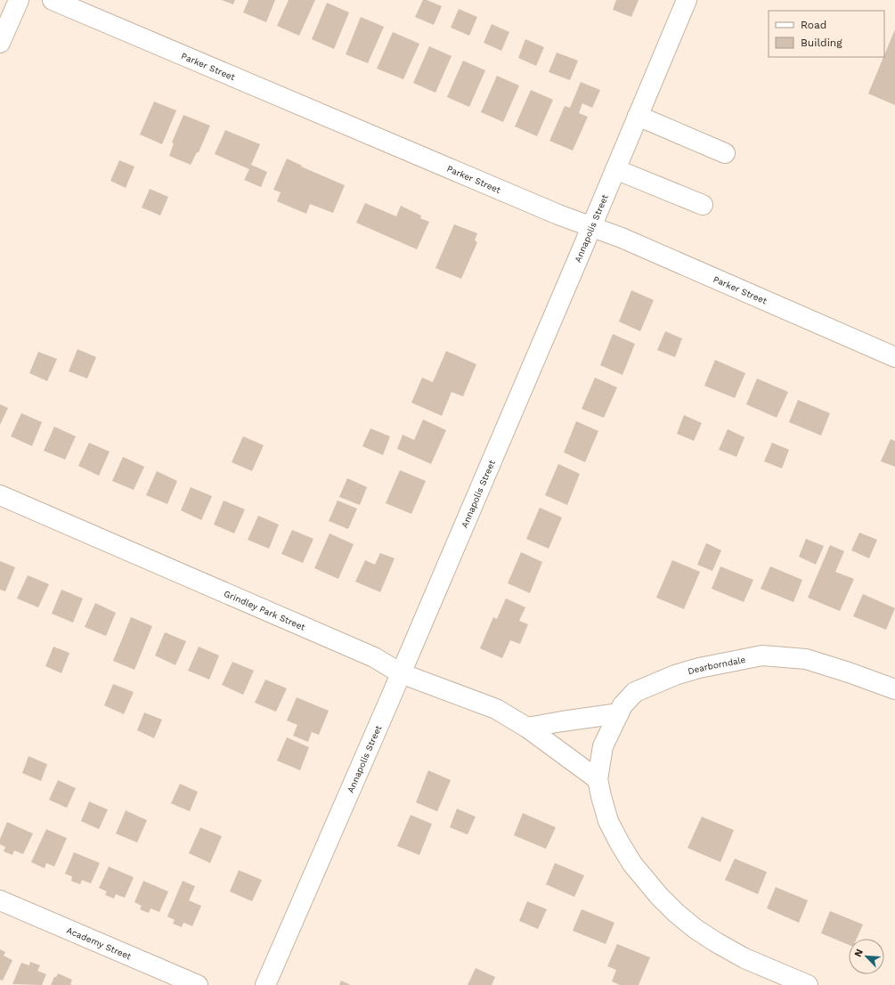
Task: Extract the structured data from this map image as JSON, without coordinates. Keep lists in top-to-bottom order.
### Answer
{
  "streets": {
    "street": [
      "Parker Street",
      "Annapolis Street",
      "Grindley Park Street",
      "Dearborndale",
      "Academy Street"
    ]
  },
  "crossings": [
    ["Parker Street", "Annapolis Street"],
    ["Annapolis Street", "Grindley Park Street"],
    ["Grindley Park Street", "Dearborndale"]
  ],
  "legend": ["Road", "Building"],
  "north": "top left"
}
